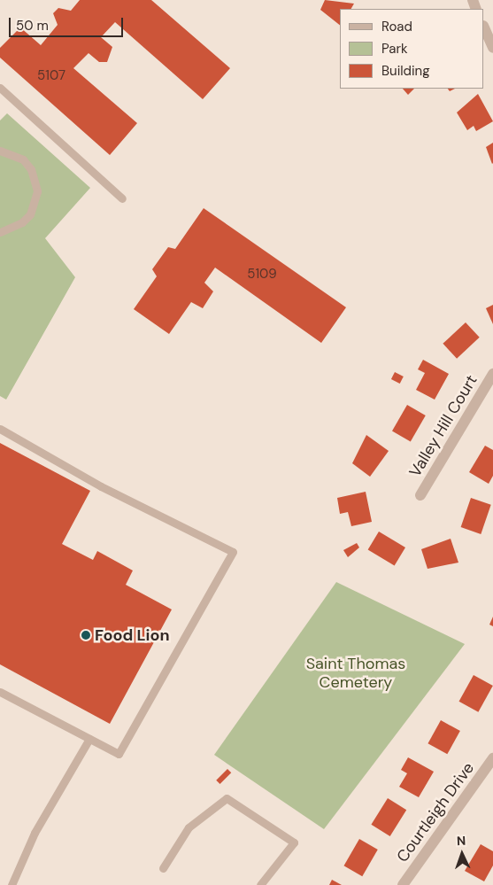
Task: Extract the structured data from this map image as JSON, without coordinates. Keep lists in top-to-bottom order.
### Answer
{
  "streets": {
    "street": ["Valley Hill Court", "Courtleigh Drive"]
  },
  "parks": ["Saint Thomas Cemetery"],
  "places": ["Food Lion"],
  "house_numbers": ["5107", "5109"],
  "legend": ["Road", "Park", "Building"],
  "scale_bar": "50 m",
  "north": "top"
}
